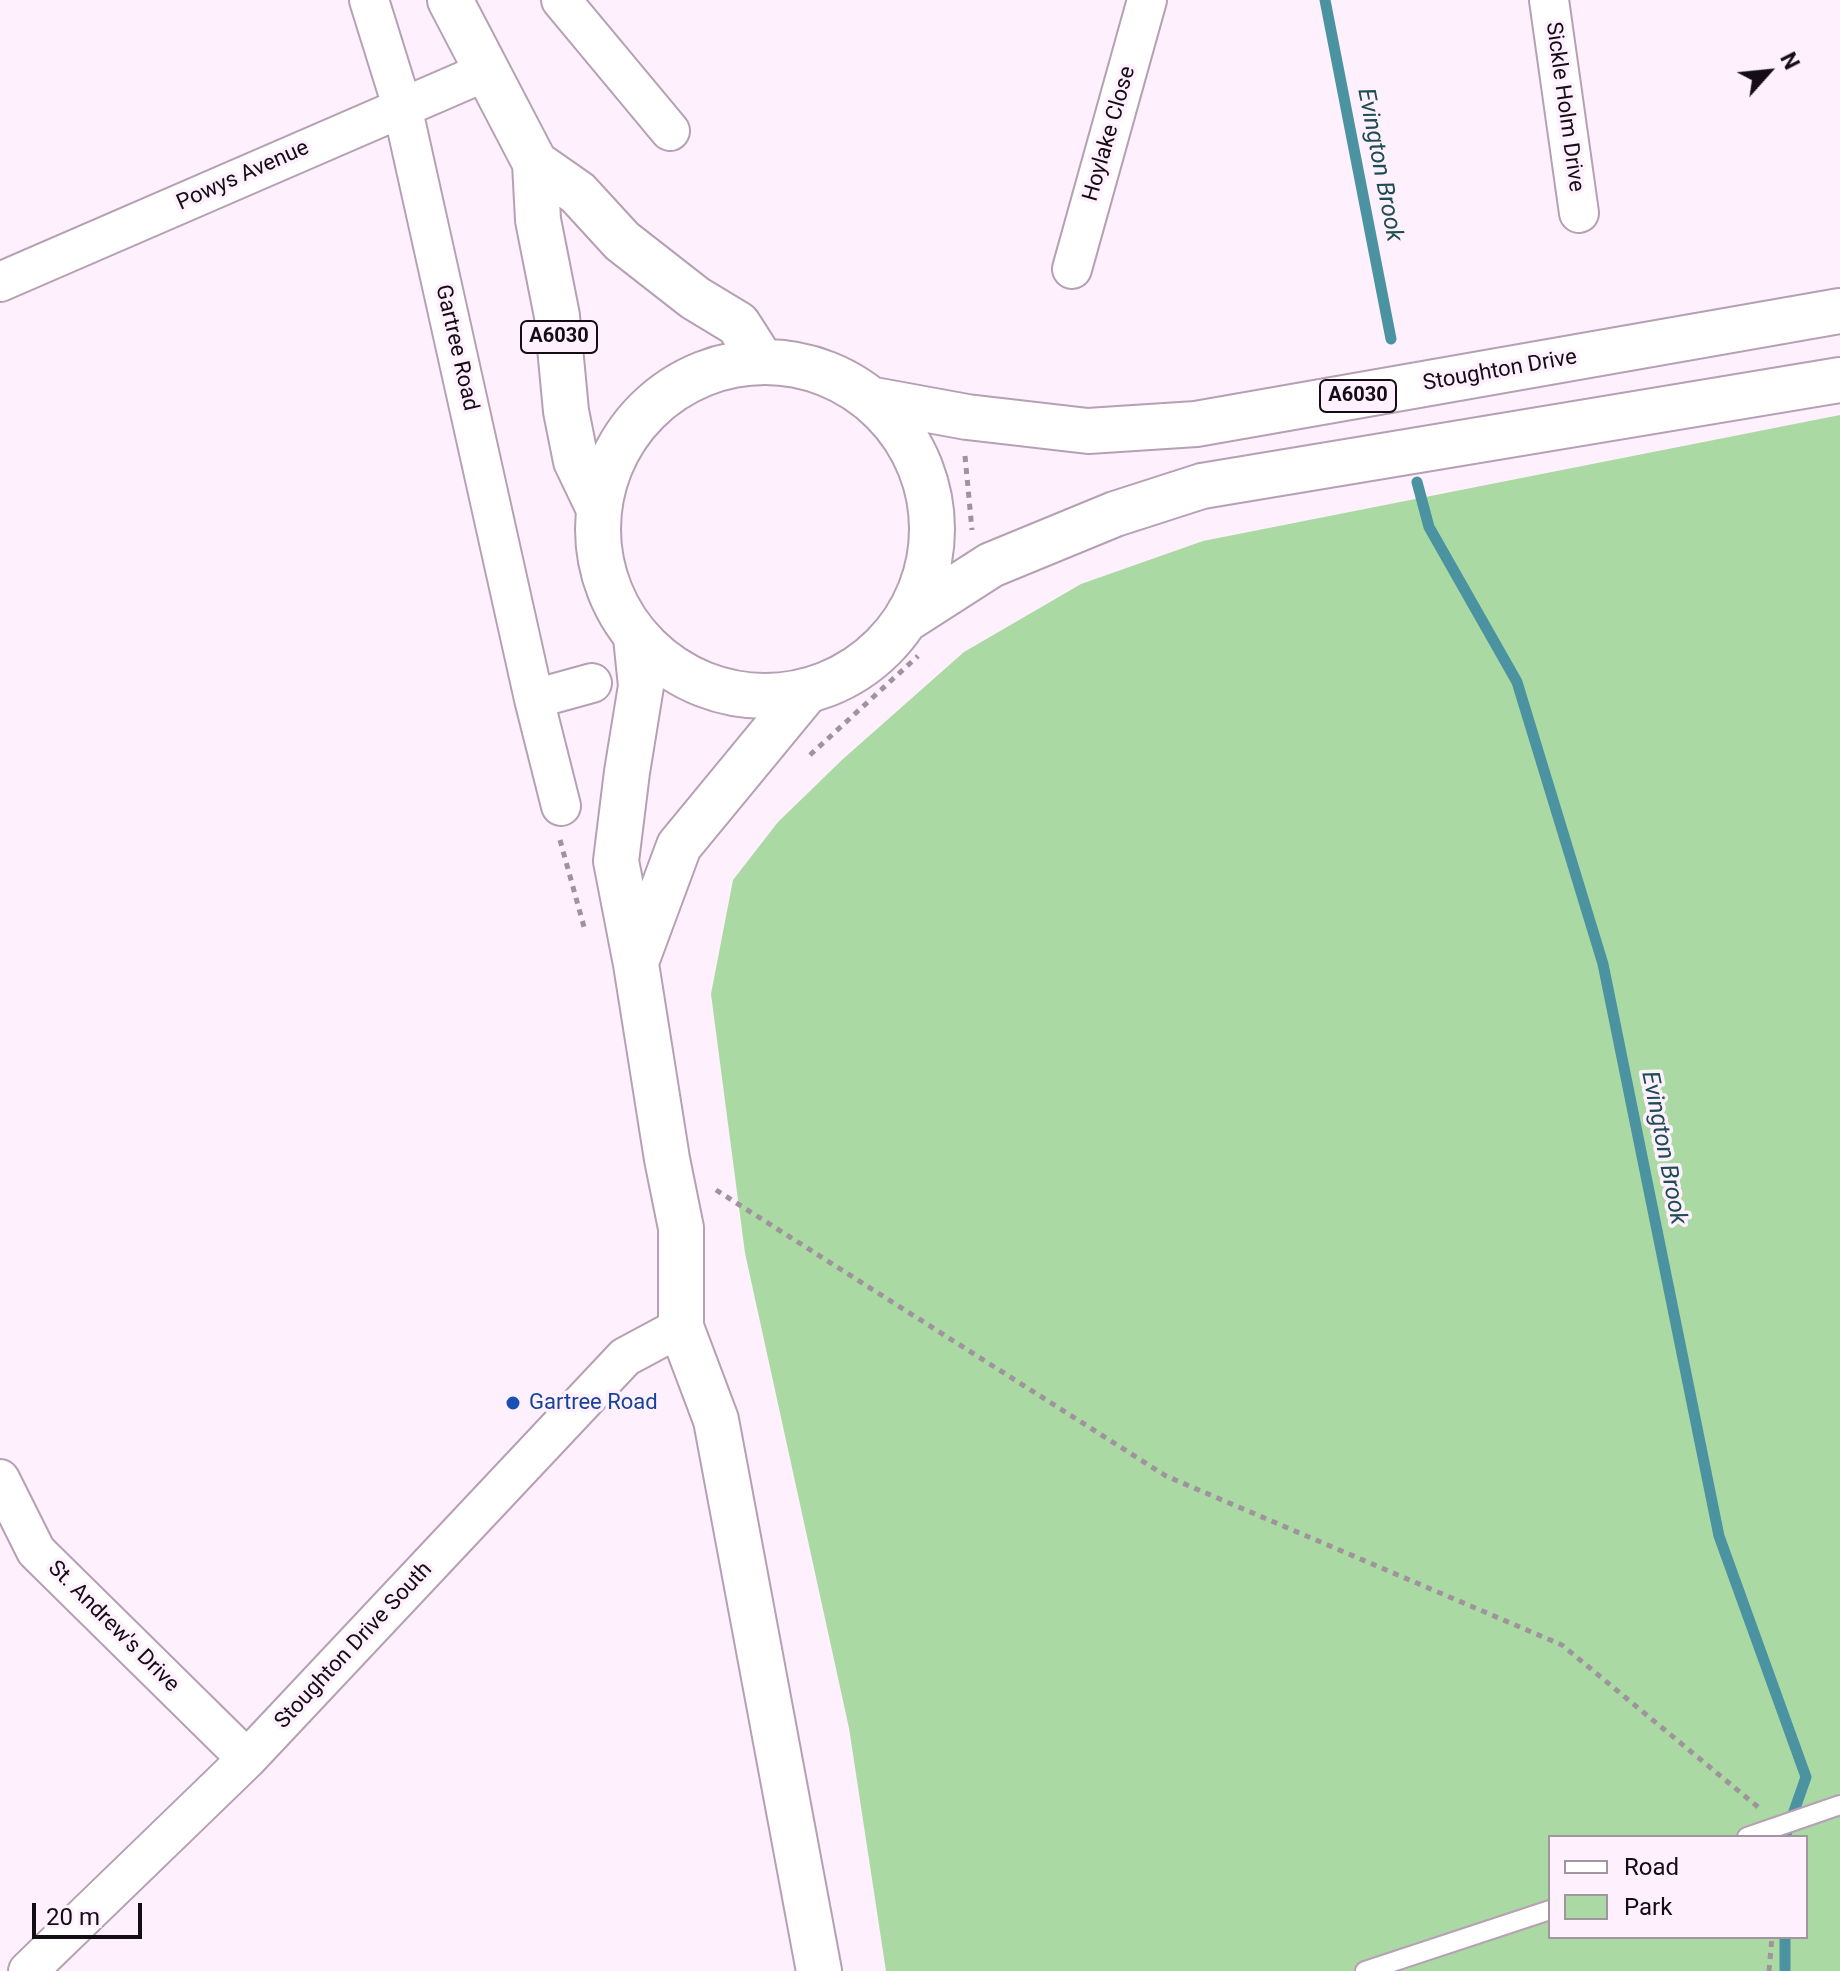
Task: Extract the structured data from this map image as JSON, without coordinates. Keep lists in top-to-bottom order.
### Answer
{
  "streets": {
    "main road": ["A6030", "Stoughton Drive"],
    "street": [
      "Sickle Holm Drive",
      "Hoylake Close",
      "Powys Avenue",
      "Gartree Road",
      "St. Andrew's Drive",
      "Stoughton Drive South"
    ]
  },
  "crossings": [
    ["Powys Avenue", "A6030"],
    ["Powys Avenue", "Gartree Road"],
    ["St. Andrew's Drive", "Stoughton Drive South"]
  ],
  "water": ["Evington Brook"],
  "places": ["Gartree Road"],
  "legend": ["Road", "Park"],
  "scale_bar": "20 m",
  "north": "top right"
}
